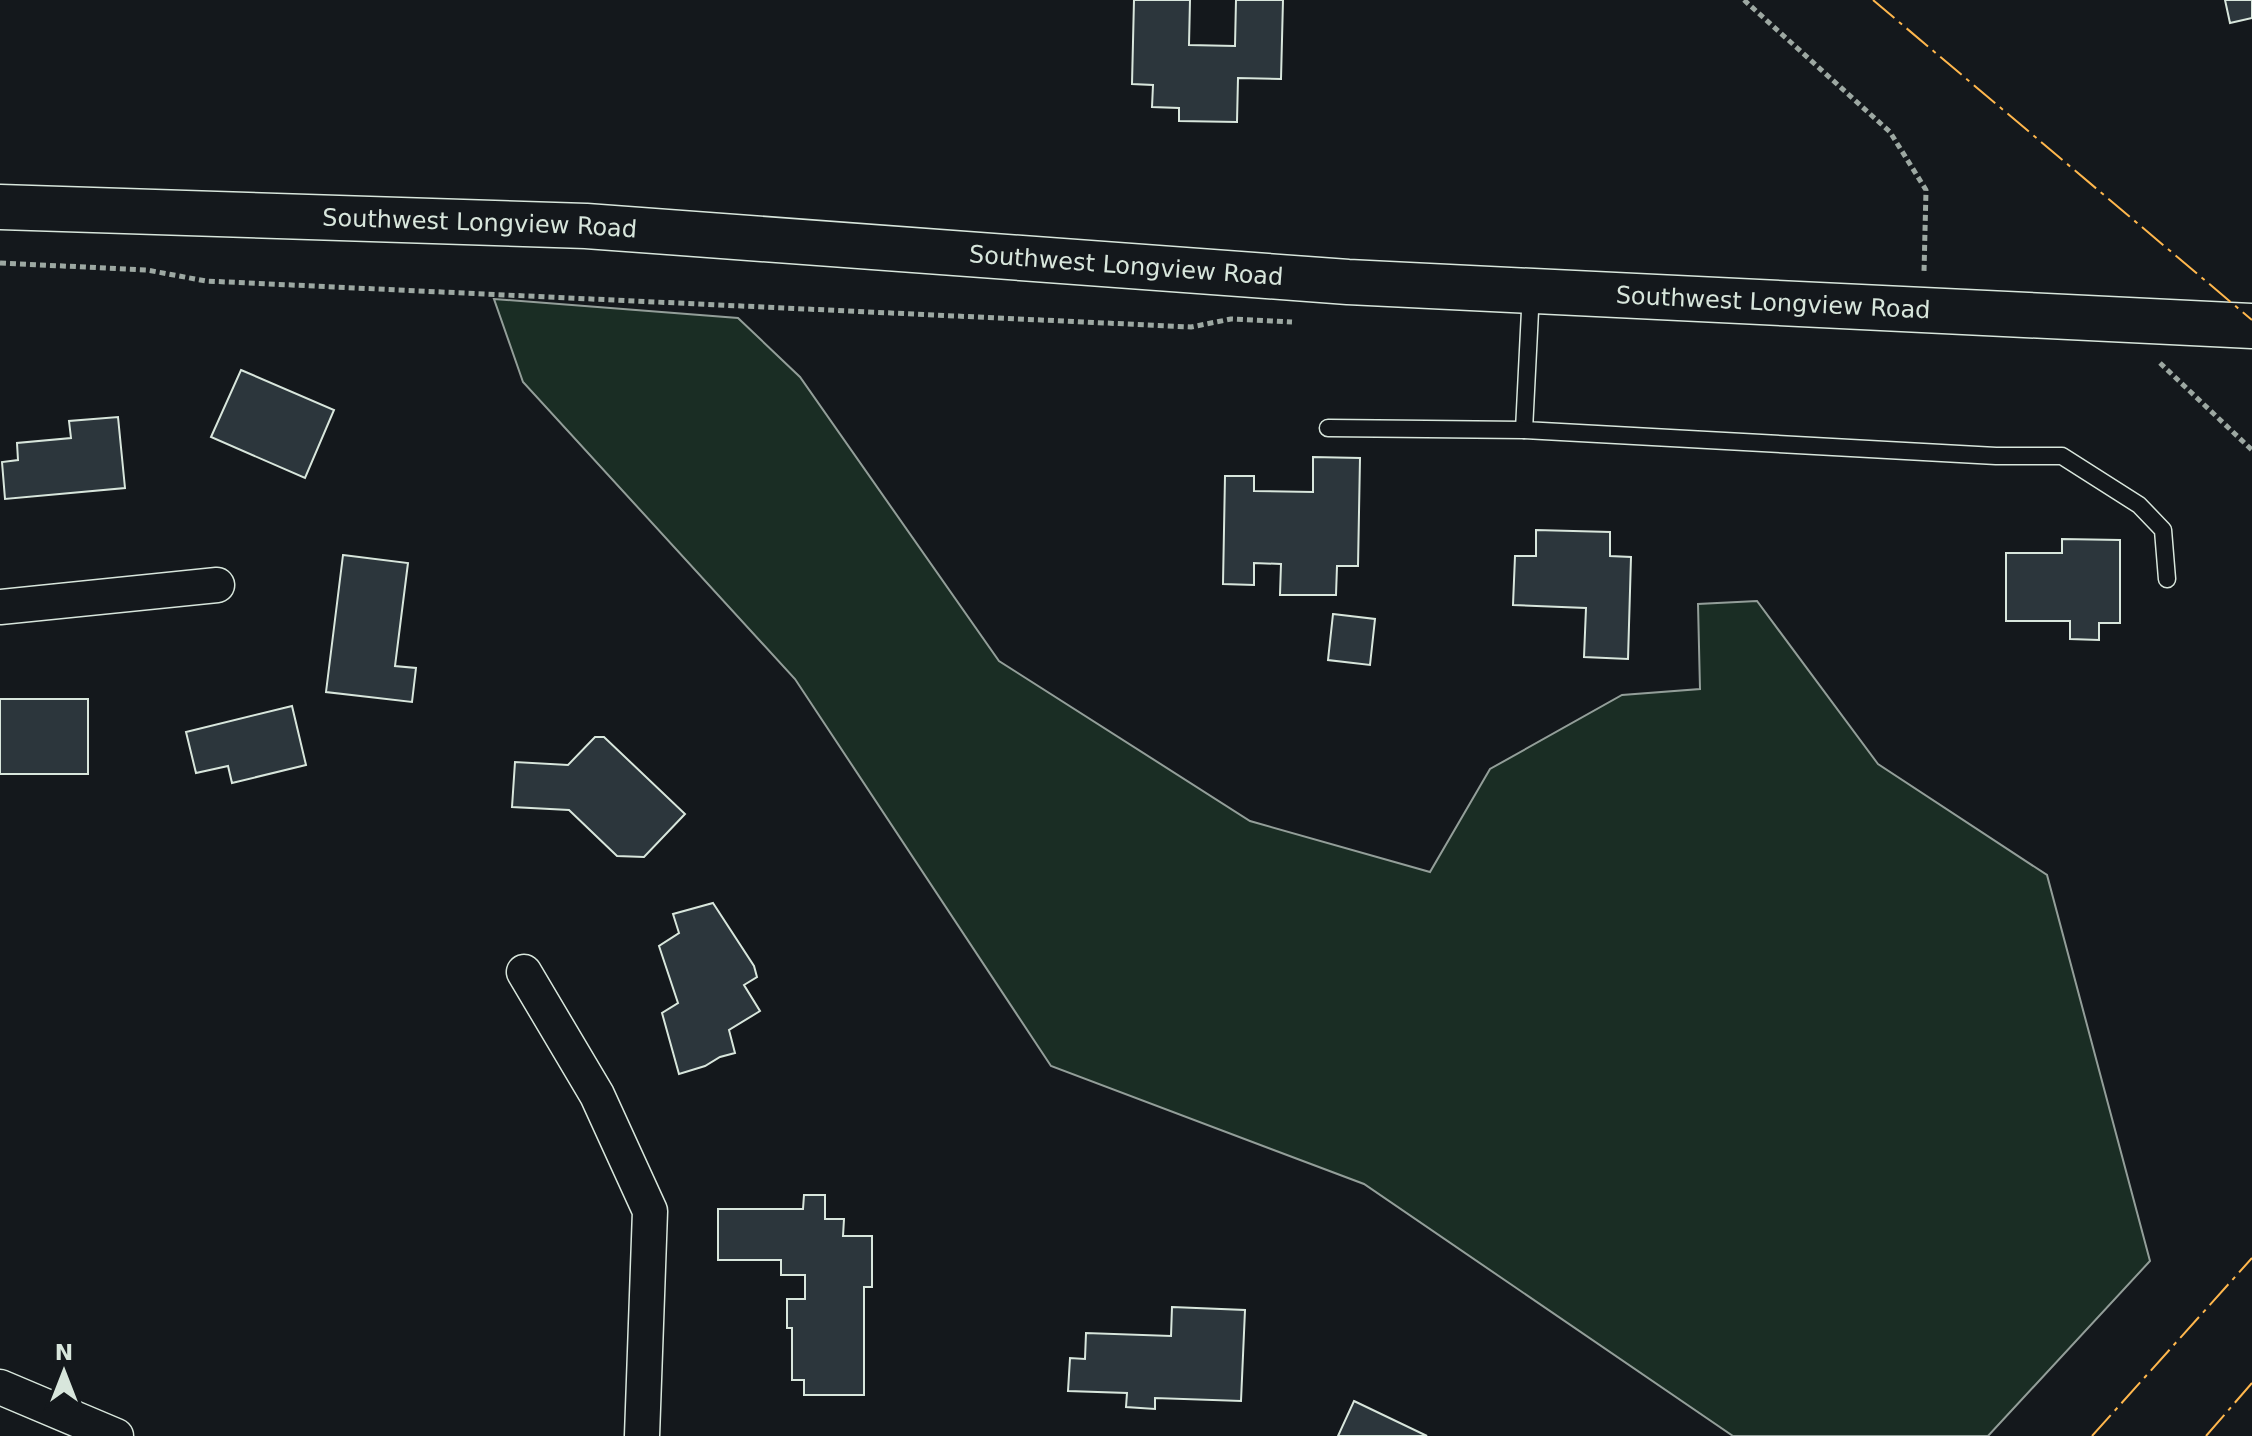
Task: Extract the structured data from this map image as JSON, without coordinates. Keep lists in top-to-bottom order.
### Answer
{
  "streets": {
    "street": ["Southwest Longview Road"]
  },
  "north": "top"
}
